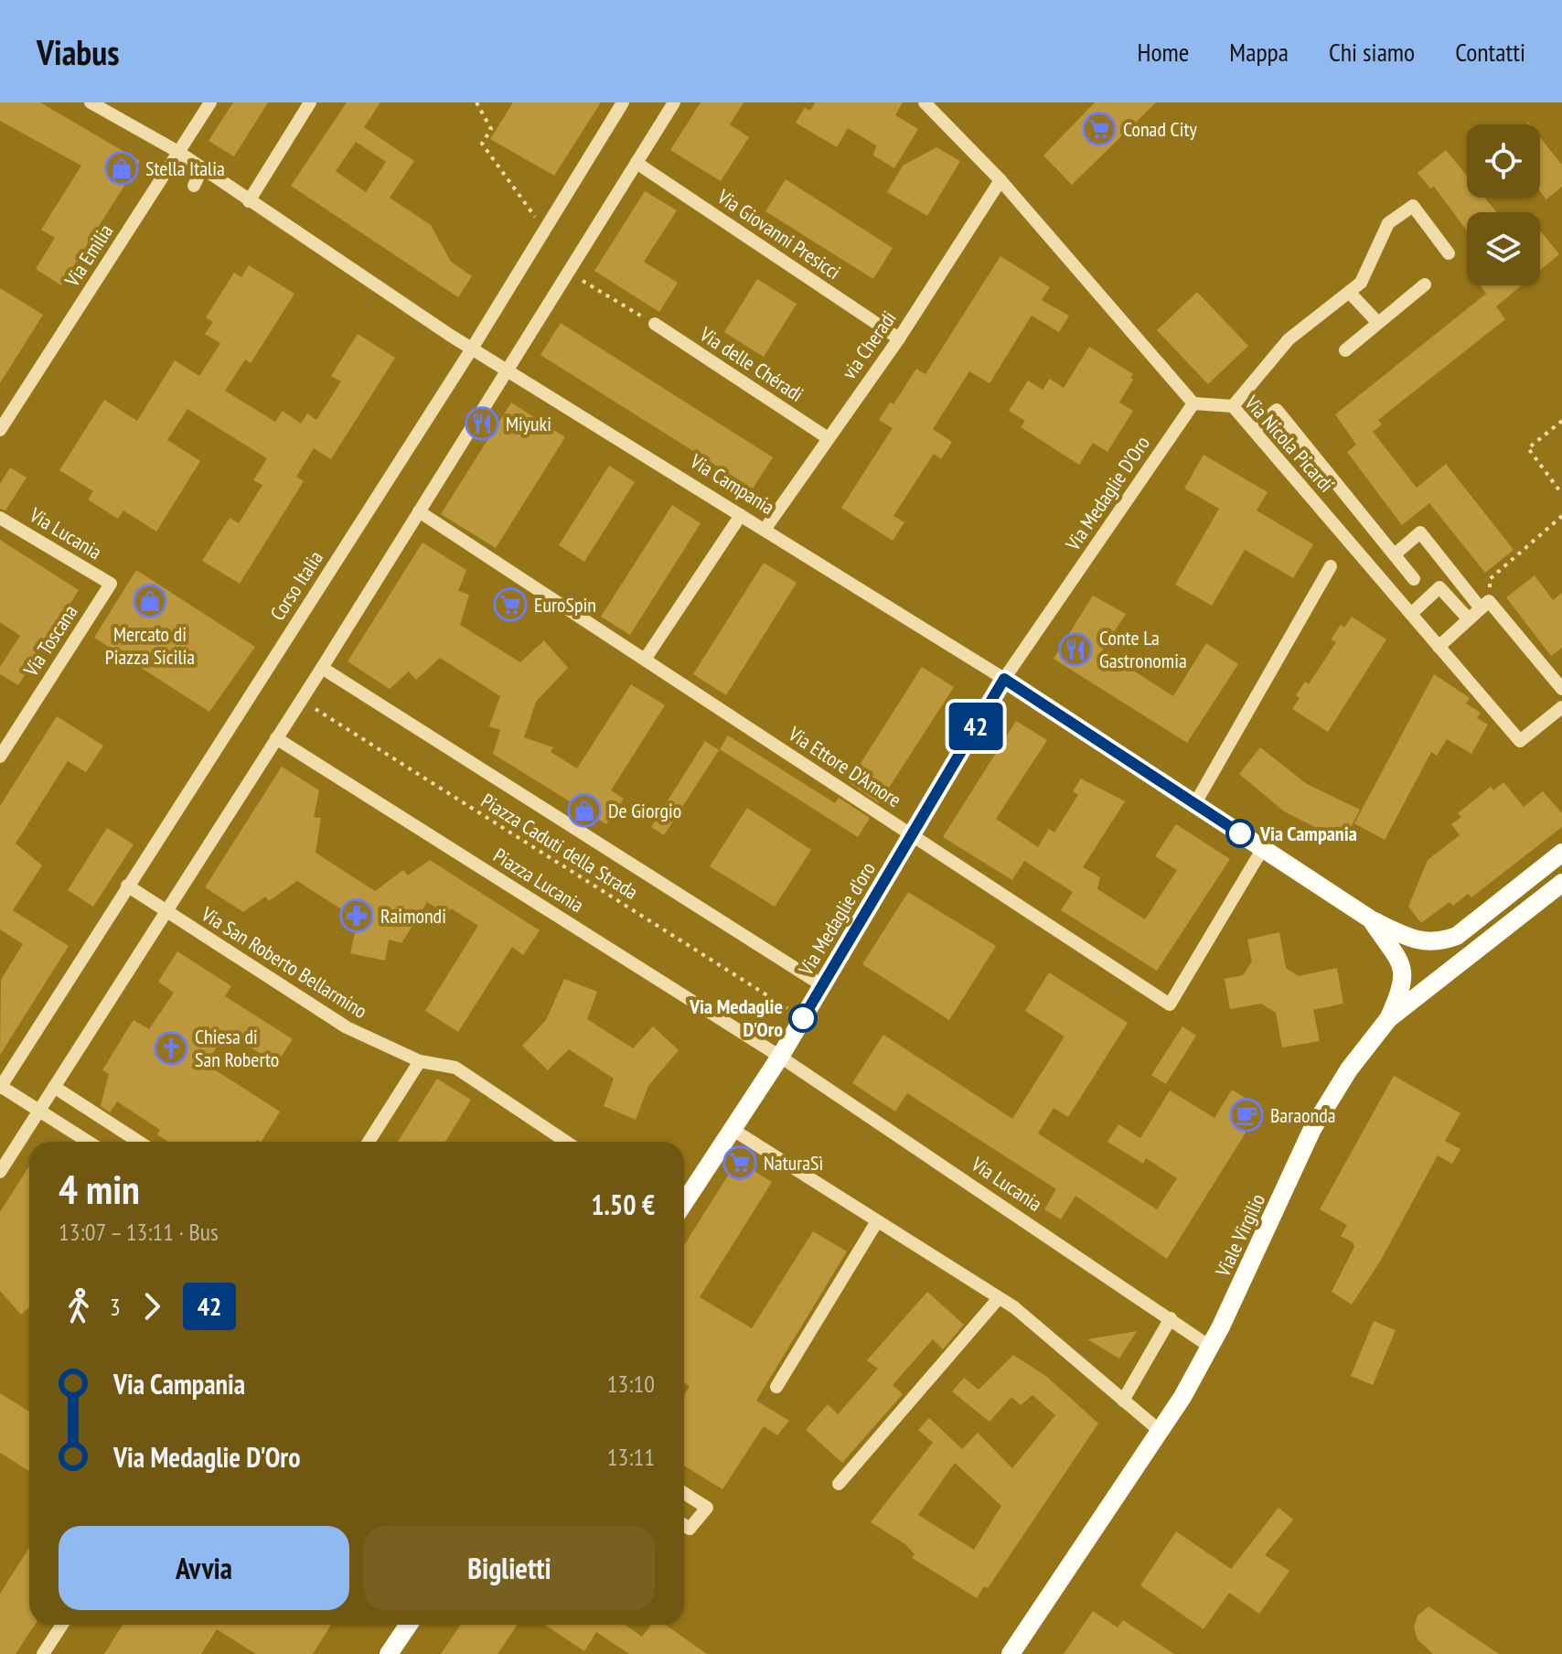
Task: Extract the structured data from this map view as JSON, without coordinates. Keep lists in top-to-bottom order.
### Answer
{
  "streets": {
    "main road": ["Via Campania", "Via Medaglie d'oro", "Viale Virgilio"],
    "street": [
      "Via Giovanni Presicci",
      "Via Emilia",
      "via Cheradi",
      "Via delle Chéradi",
      "Via Nicola Picardi",
      "Via Medaglie D'Oro",
      "Via Lucania",
      "Corso Italia",
      "Via Toscana",
      "Via Ettore D'Amore",
      "Piazza Lucania",
      "Via San Roberto Bellarmino"
    ],
    "path": ["Piazza Caduti della Strada"]
  },
  "crossings": [
    ["Via Giovanni Presicci", "via Cheradi"],
    ["Via Emilia", "Via Campania"],
    ["via Cheradi", "Via delle Chéradi"],
    ["via Cheradi", "Via Campania"],
    ["Via Nicola Picardi", "Via Medaglie D'Oro"],
    ["Via Campania", "Via Medaglie D'Oro"],
    ["Via Campania", "Corso Italia"],
    ["Via Campania", "Via Ettore D'Amore"],
    ["Via Campania", "Via Medaglie d'oro"],
    ["Via Campania", "Viale Virgilio"],
    ["Via Medaglie D'Oro", "Via Medaglie d'oro"],
    ["Via Lucania", "Via Toscana"],
    ["Via Lucania", "Piazza Lucania"],
    ["Via Lucania", "Via Medaglie d'oro"],
    ["Via Lucania", "Viale Virgilio"],
    ["Corso Italia", "Via San Roberto Bellarmino"],
    ["Via Ettore D'Amore", "Via Medaglie d'oro"],
    ["Piazza Caduti della Strada", "Via Medaglie d'oro"],
    ["Piazza Lucania", "Via Medaglie d'oro"]
  ],
  "places": {
    "supermarket": ["Conad City", "EuroSpin", "NaturaSì"],
    "shop": ["Stella Italia", "Mercato di Piazza Sicilia", "De Giorgio"],
    "restaurant": ["Miyuki", "Conte La Gastronomia"],
    "other": ["Via Campania", "Via Medaglie D'Oro"],
    "pharmacy": ["Raimondi"],
    "church": ["Chiesa di San Roberto"],
    "cafe": ["Baraonda"]
  },
  "lines": ["bus line 42"],
  "page": {
    "header": "Viabus",
    "nav": [
      "Home",
      "Mappa",
      "Chi siamo",
      "Contatti"
    ],
    "on_map": "42",
    "heading": ["4 min", "13:07 – 13:11 · Bus", "1.50 €"],
    "legs": ["3", "42"],
    "list": [
      {
        "name": "Via Campania",
        "value": "13:10"
      },
      {
        "name": "Via Medaglie D'Oro",
        "value": "13:11"
      }
    ],
    "buttons": ["Avvia", "Biglietti"]
  }
}
